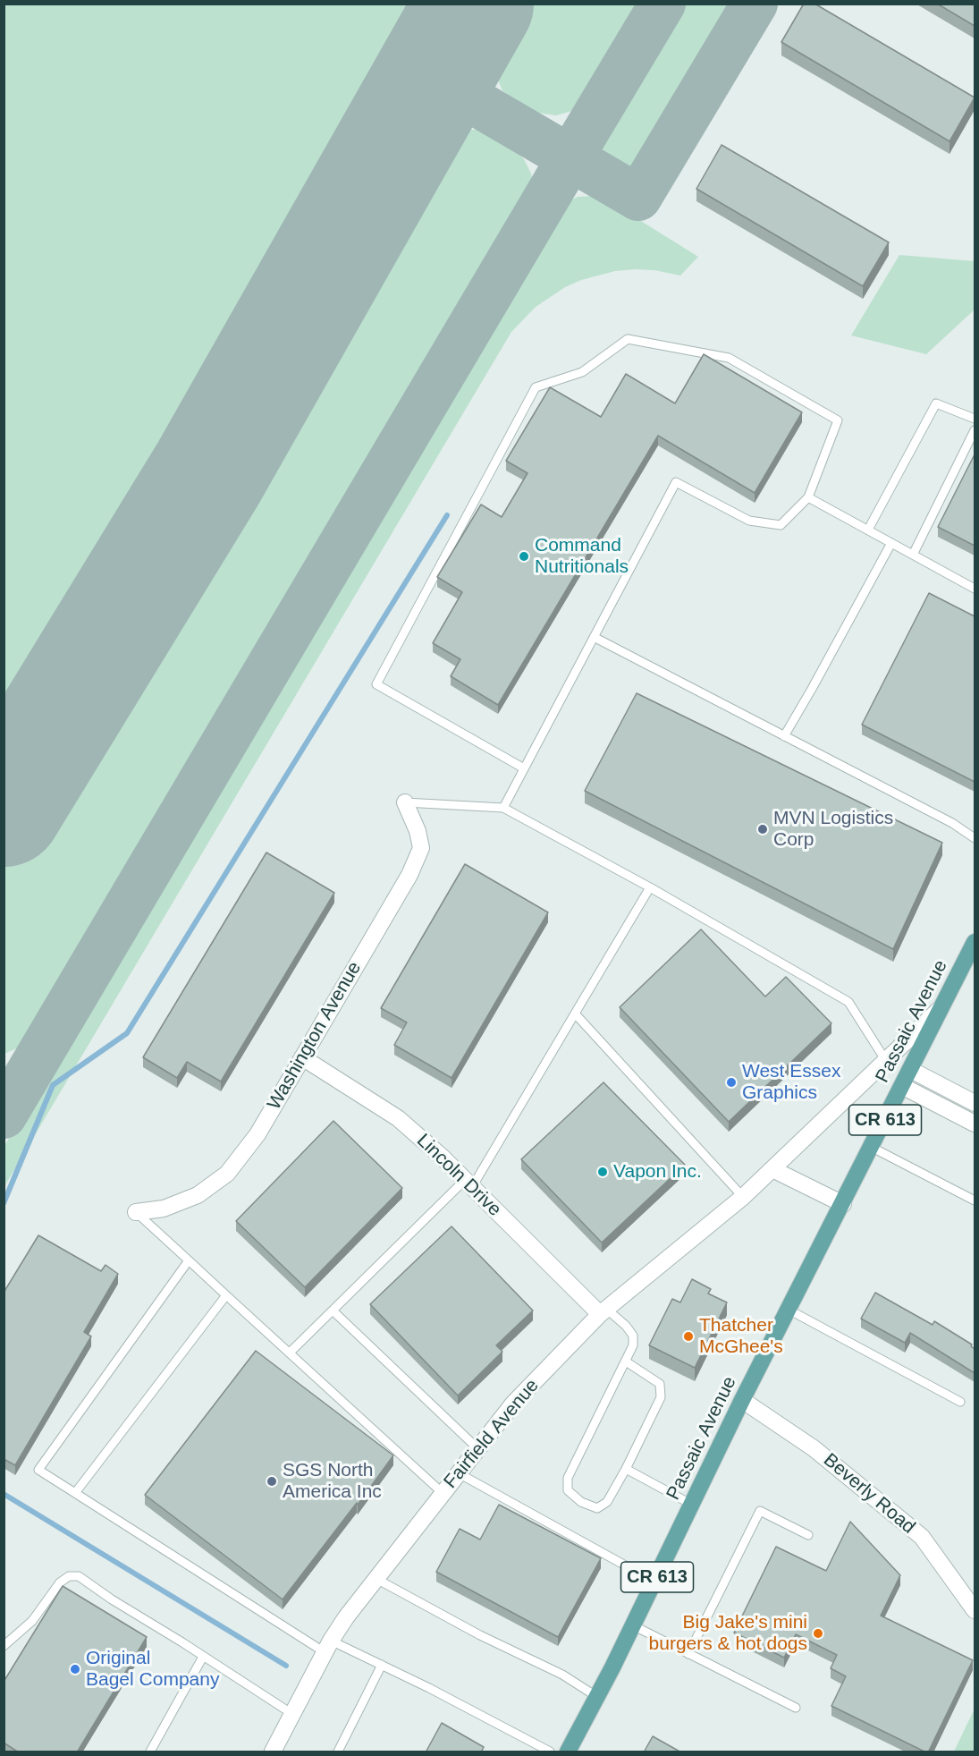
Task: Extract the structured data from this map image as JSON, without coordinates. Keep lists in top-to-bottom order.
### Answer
{
  "streets": {
    "main road": ["Passaic Avenue", "CR 613"],
    "street": [
      "Washington Avenue",
      "Lincoln Drive",
      "Fairfield Avenue",
      "Beverly Road"
    ]
  },
  "crossings": [
    ["Passaic Avenue", "Fairfield Avenue"],
    ["Passaic Avenue", "Beverly Road"],
    ["Washington Avenue", "Lincoln Drive"],
    ["Lincoln Drive", "Fairfield Avenue"]
  ],
  "places": [
    "Command Nutritionals",
    "MVN Logistics Corp",
    "West Essex Graphics",
    "Vapon Inc.",
    "Thatcher McGhee's",
    "SGS North America Inc",
    "Big Jake's mini burgers & hot dogs",
    "Original Bagel Company"
  ]
}
